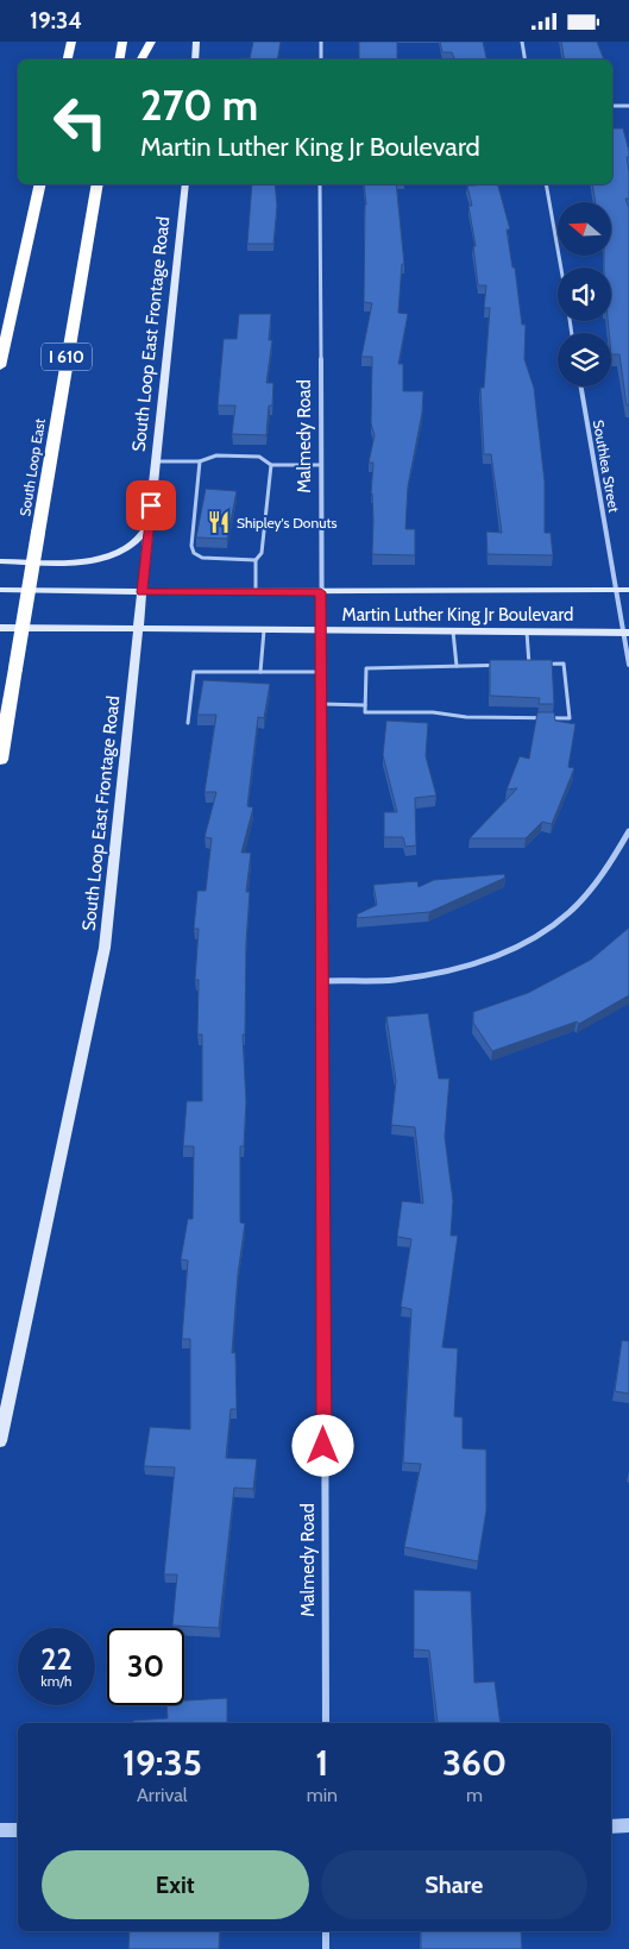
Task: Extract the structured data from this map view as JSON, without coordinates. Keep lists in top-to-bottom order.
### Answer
{
  "streets": {
    "highway": ["I 610", "South Loop East"],
    "main road": ["South Loop East Frontage Road", "Martin Luther King Jr Boulevard"],
    "street": ["Malmedy Road", "Southlea Street"]
  },
  "crossings": [
    ["South Loop East Frontage Road", "Martin Luther King Jr Boulevard"],
    ["Malmedy Road", "Martin Luther King Jr Boulevard"],
    ["Southlea Street", "Martin Luther King Jr Boulevard"]
  ],
  "places": {
    "restaurant": ["Shipley's Donuts"]
  },
  "north": "left",
  "page": {
    "status": "19:34",
    "turn": ["270 m", "Martin Luther King Jr Boulevard"],
    "speed": "22 km/h",
    "limit": "30",
    "eta": [
      "19:35",
      "Arrival",
      "1",
      "min",
      "360",
      "m"
    ],
    "buttons": ["Exit", "Share"]
  }
}
